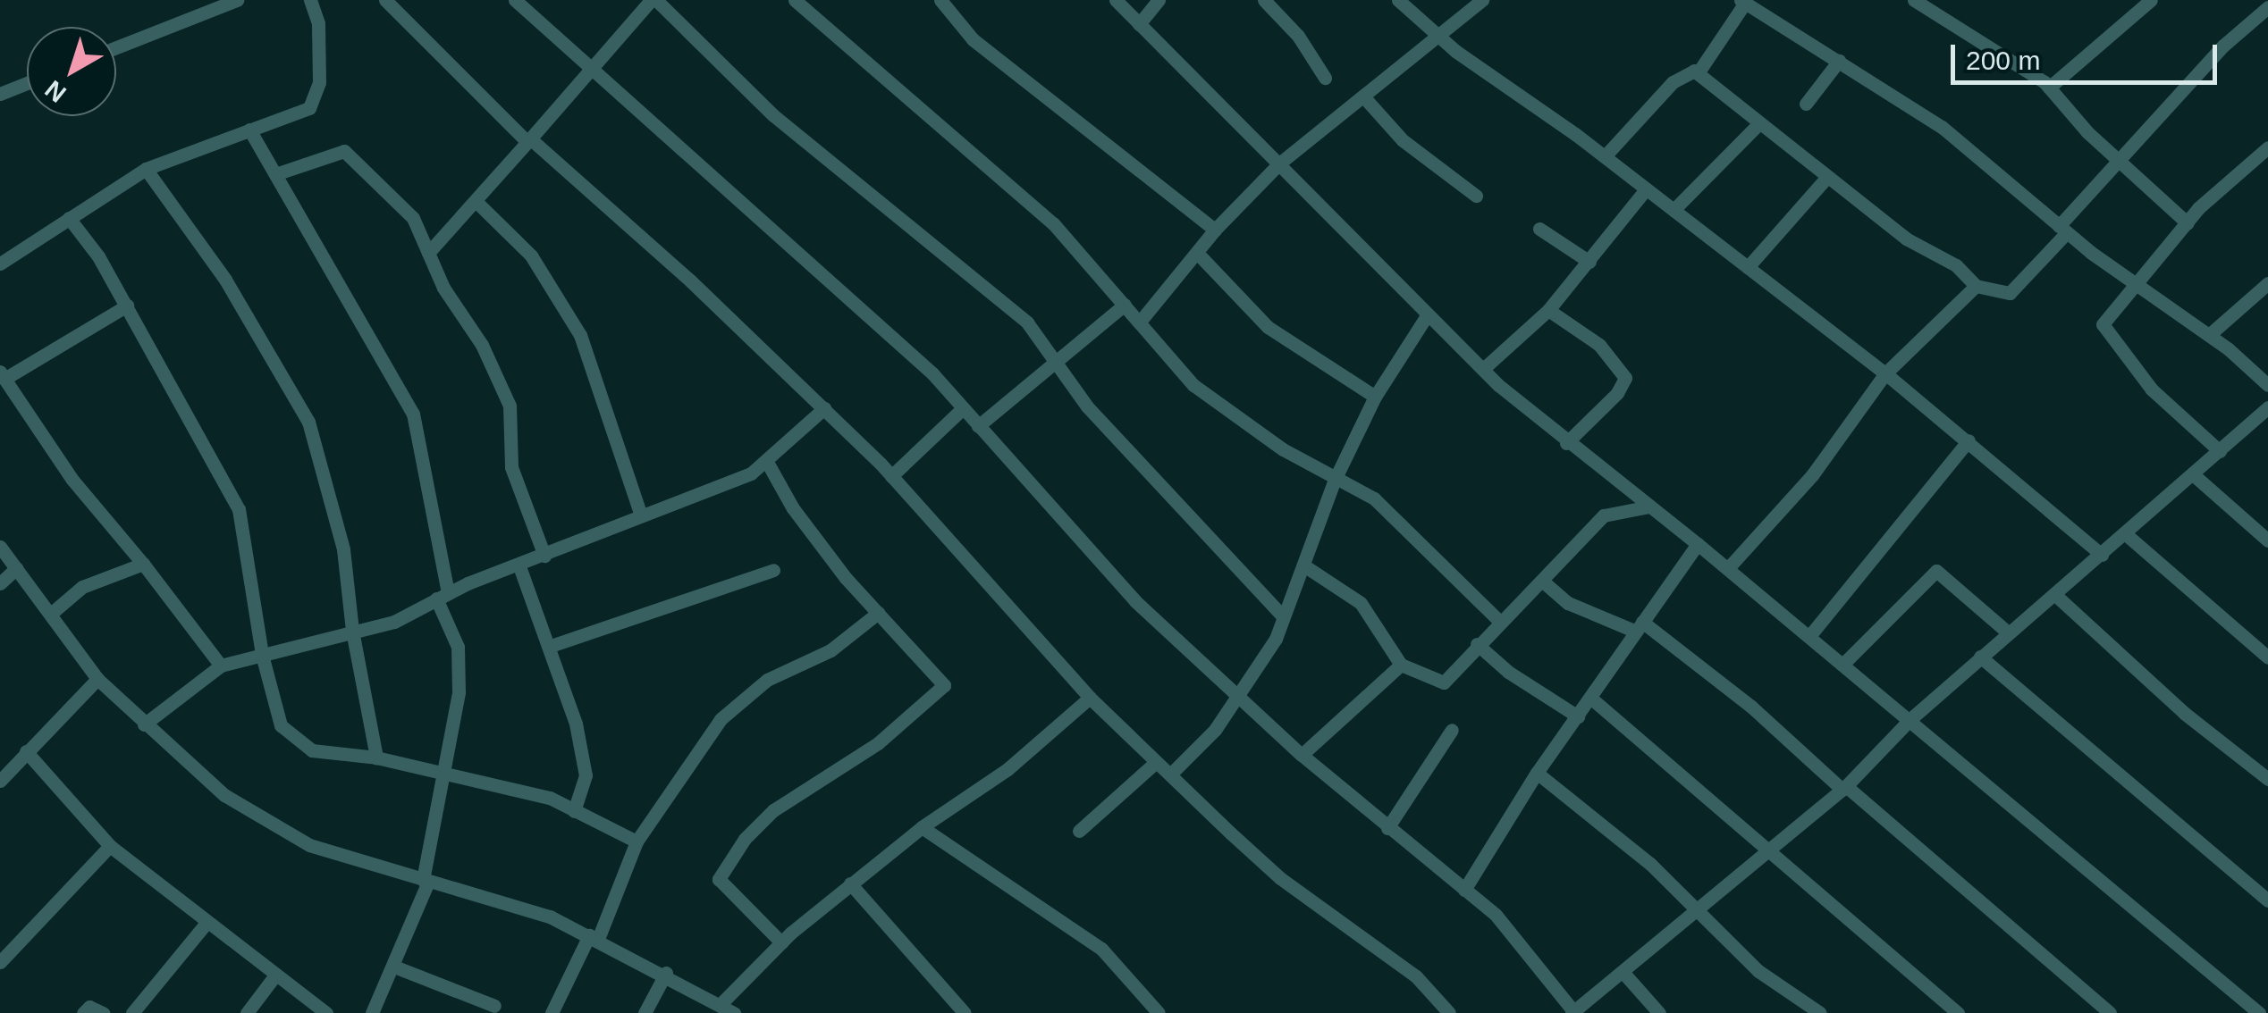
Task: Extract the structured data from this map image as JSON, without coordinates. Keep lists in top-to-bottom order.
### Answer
{
  "scale_bar": "200 m",
  "north": "bottom left"
}
